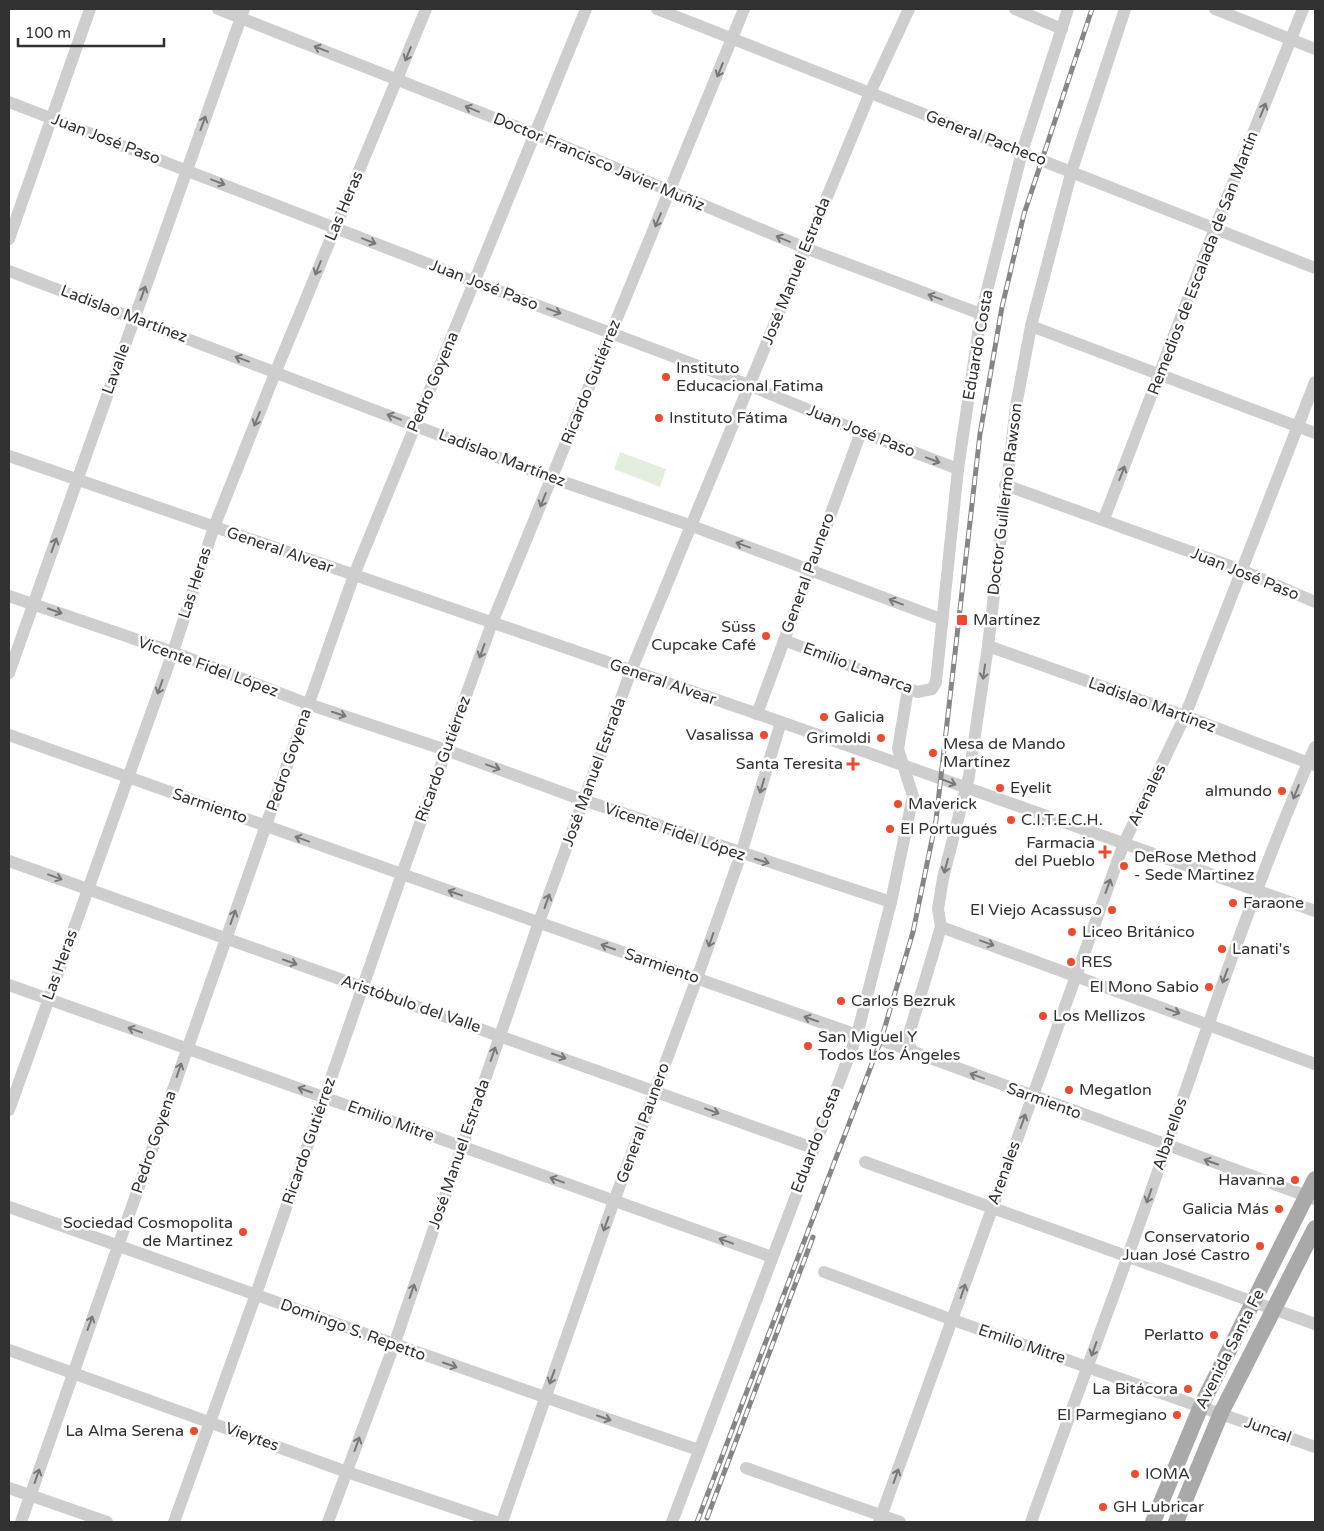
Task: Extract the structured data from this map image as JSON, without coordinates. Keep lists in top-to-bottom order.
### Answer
{
  "streets": {
    "main road": ["Avenida Santa Fe"],
    "street": [
      "General Pacheco",
      "Juan José Paso",
      "Doctor Francisco Javier Muñiz",
      "Las Heras",
      "Remedios de Escalada de San Martín",
      "José Manuel Estrada",
      "Ladislao Martínez",
      "Eduardo Costa",
      "Lavalle",
      "Pedro Goyena",
      "Ricardo Gutiérrez",
      "Doctor Guillermo Rawson",
      "General Alvear",
      "General Paunero",
      "Vicente Fidel López",
      "Emilio Lamarca",
      "Arenales",
      "Sarmiento",
      "Aristóbulo del Valle",
      "Emilio Mitre",
      "Albarellos",
      "Domingo S. Repetto",
      "Juncal",
      "Vieytes"
    ]
  },
  "crossings": [
    ["General Pacheco", "Remedios de Escalada de San Martín"],
    ["General Pacheco", "José Manuel Estrada"],
    ["General Pacheco", "Eduardo Costa"],
    ["General Pacheco", "Ricardo Gutiérrez"],
    ["General Pacheco", "Doctor Guillermo Rawson"],
    ["Juan José Paso", "Las Heras"],
    ["Juan José Paso", "Remedios de Escalada de San Martín"],
    ["Juan José Paso", "José Manuel Estrada"],
    ["Juan José Paso", "Eduardo Costa"],
    ["Juan José Paso", "Lavalle"],
    ["Juan José Paso", "Pedro Goyena"],
    ["Juan José Paso", "Ricardo Gutiérrez"],
    ["Juan José Paso", "Doctor Guillermo Rawson"],
    ["Juan José Paso", "General Paunero"],
    ["Juan José Paso", "Arenales"],
    ["Doctor Francisco Javier Muñiz", "Las Heras"],
    ["Doctor Francisco Javier Muñiz", "José Manuel Estrada"],
    ["Doctor Francisco Javier Muñiz", "Eduardo Costa"],
    ["Doctor Francisco Javier Muñiz", "Lavalle"],
    ["Doctor Francisco Javier Muñiz", "Pedro Goyena"],
    ["Doctor Francisco Javier Muñiz", "Ricardo Gutiérrez"],
    ["Las Heras", "Ladislao Martínez"],
    ["Las Heras", "General Alvear"],
    ["Las Heras", "Vicente Fidel López"],
    ["Las Heras", "Sarmiento"],
    ["Las Heras", "Aristóbulo del Valle"],
    ["Las Heras", "Emilio Mitre"],
    ["José Manuel Estrada", "Ladislao Martínez"],
    ["José Manuel Estrada", "General Alvear"],
    ["José Manuel Estrada", "Vicente Fidel López"],
    ["José Manuel Estrada", "Sarmiento"],
    ["José Manuel Estrada", "Aristóbulo del Valle"],
    ["José Manuel Estrada", "Emilio Mitre"],
    ["José Manuel Estrada", "Domingo S. Repetto"],
    ["José Manuel Estrada", "Vieytes"],
    ["Ladislao Martínez", "Eduardo Costa"],
    ["Ladislao Martínez", "Lavalle"],
    ["Ladislao Martínez", "Pedro Goyena"],
    ["Ladislao Martínez", "Ricardo Gutiérrez"],
    ["Ladislao Martínez", "Doctor Guillermo Rawson"],
    ["Ladislao Martínez", "General Paunero"],
    ["Ladislao Martínez", "Arenales"],
    ["Ladislao Martínez", "Albarellos"],
    ["Eduardo Costa", "General Alvear"],
    ["Eduardo Costa", "Vicente Fidel López"],
    ["Eduardo Costa", "Emilio Lamarca"],
    ["Eduardo Costa", "Sarmiento"],
    ["Eduardo Costa", "Aristóbulo del Valle"],
    ["Eduardo Costa", "Emilio Mitre"],
    ["Eduardo Costa", "Domingo S. Repetto"],
    ["Lavalle", "General Alvear"],
    ["Lavalle", "Vicente Fidel López"],
    ["Pedro Goyena", "General Alvear"],
    ["Pedro Goyena", "Vicente Fidel López"],
    ["Pedro Goyena", "Sarmiento"],
    ["Pedro Goyena", "Aristóbulo del Valle"],
    ["Pedro Goyena", "Emilio Mitre"],
    ["Pedro Goyena", "Domingo S. Repetto"],
    ["Pedro Goyena", "Vieytes"],
    ["Ricardo Gutiérrez", "General Alvear"],
    ["Ricardo Gutiérrez", "Vicente Fidel López"],
    ["Ricardo Gutiérrez", "Sarmiento"],
    ["Ricardo Gutiérrez", "Aristóbulo del Valle"],
    ["Ricardo Gutiérrez", "Emilio Mitre"],
    ["Ricardo Gutiérrez", "Domingo S. Repetto"],
    ["Ricardo Gutiérrez", "Vieytes"],
    ["Doctor Guillermo Rawson", "General Alvear"],
    ["Doctor Guillermo Rawson", "Sarmiento"],
    ["General Alvear", "General Paunero"],
    ["General Alvear", "Arenales"],
    ["General Alvear", "Albarellos"],
    ["General Paunero", "Vicente Fidel López"],
    ["General Paunero", "Emilio Lamarca"],
    ["General Paunero", "Sarmiento"],
    ["General Paunero", "Aristóbulo del Valle"],
    ["General Paunero", "Emilio Mitre"],
    ["General Paunero", "Domingo S. Repetto"],
    ["Arenales", "Sarmiento"],
    ["Arenales", "Emilio Mitre"],
    ["Sarmiento", "Albarellos"],
    ["Sarmiento", "Avenida Santa Fe"],
    ["Emilio Mitre", "Albarellos"],
    ["Emilio Mitre", "Avenida Santa Fe"],
    ["Emilio Mitre", "Juncal"],
    ["Avenida Santa Fe", "Juncal"]
  ],
  "one_way": [
    "Juan José Paso",
    "Doctor Francisco Javier Muñiz",
    "Las Heras",
    "Remedios de Escalada de San Martín",
    "José Manuel Estrada",
    "Ladislao Martínez",
    "Lavalle",
    "Pedro Goyena",
    "Ricardo Gutiérrez",
    "General Paunero",
    "Vicente Fidel López",
    "Arenales",
    "Sarmiento",
    "Aristóbulo del Valle",
    "Emilio Mitre",
    "Albarellos",
    "Domingo S. Repetto"
  ],
  "places": {
    "other": [
      "Instituto Educacional Fatima",
      "Instituto Fátima",
      "Süss Cupcake Café",
      "Galicia",
      "Vasalissa",
      "Grimoldi",
      "Mesa de Mando Martínez",
      "Eyelit",
      "almundo",
      "Maverick",
      "C.I.T.E.C.H.",
      "El Portugués",
      "DeRose Method - Sede Martinez",
      "Faraone",
      "El Viejo Acassuso",
      "Liceo Británico",
      "Lanati's",
      "RES",
      "El Mono Sabio",
      "Carlos Bezruk",
      "Los Mellizos",
      "San Miguel Y Todos Los Ángeles",
      "Megatlon",
      "Havanna",
      "Galicia Más",
      "Sociedad Cosmopolita de Martinez",
      "Conservatorio Juan José Castro",
      "Perlatto",
      "La Bitácora",
      "El Parmegiano",
      "La Alma Serena",
      "IOMA",
      "GH Lubricar"
    ],
    "transit": ["Martínez"],
    "health": ["Santa Teresita", "Farmacia del Pueblo"]
  },
  "scale_bar": "100 m"
}
